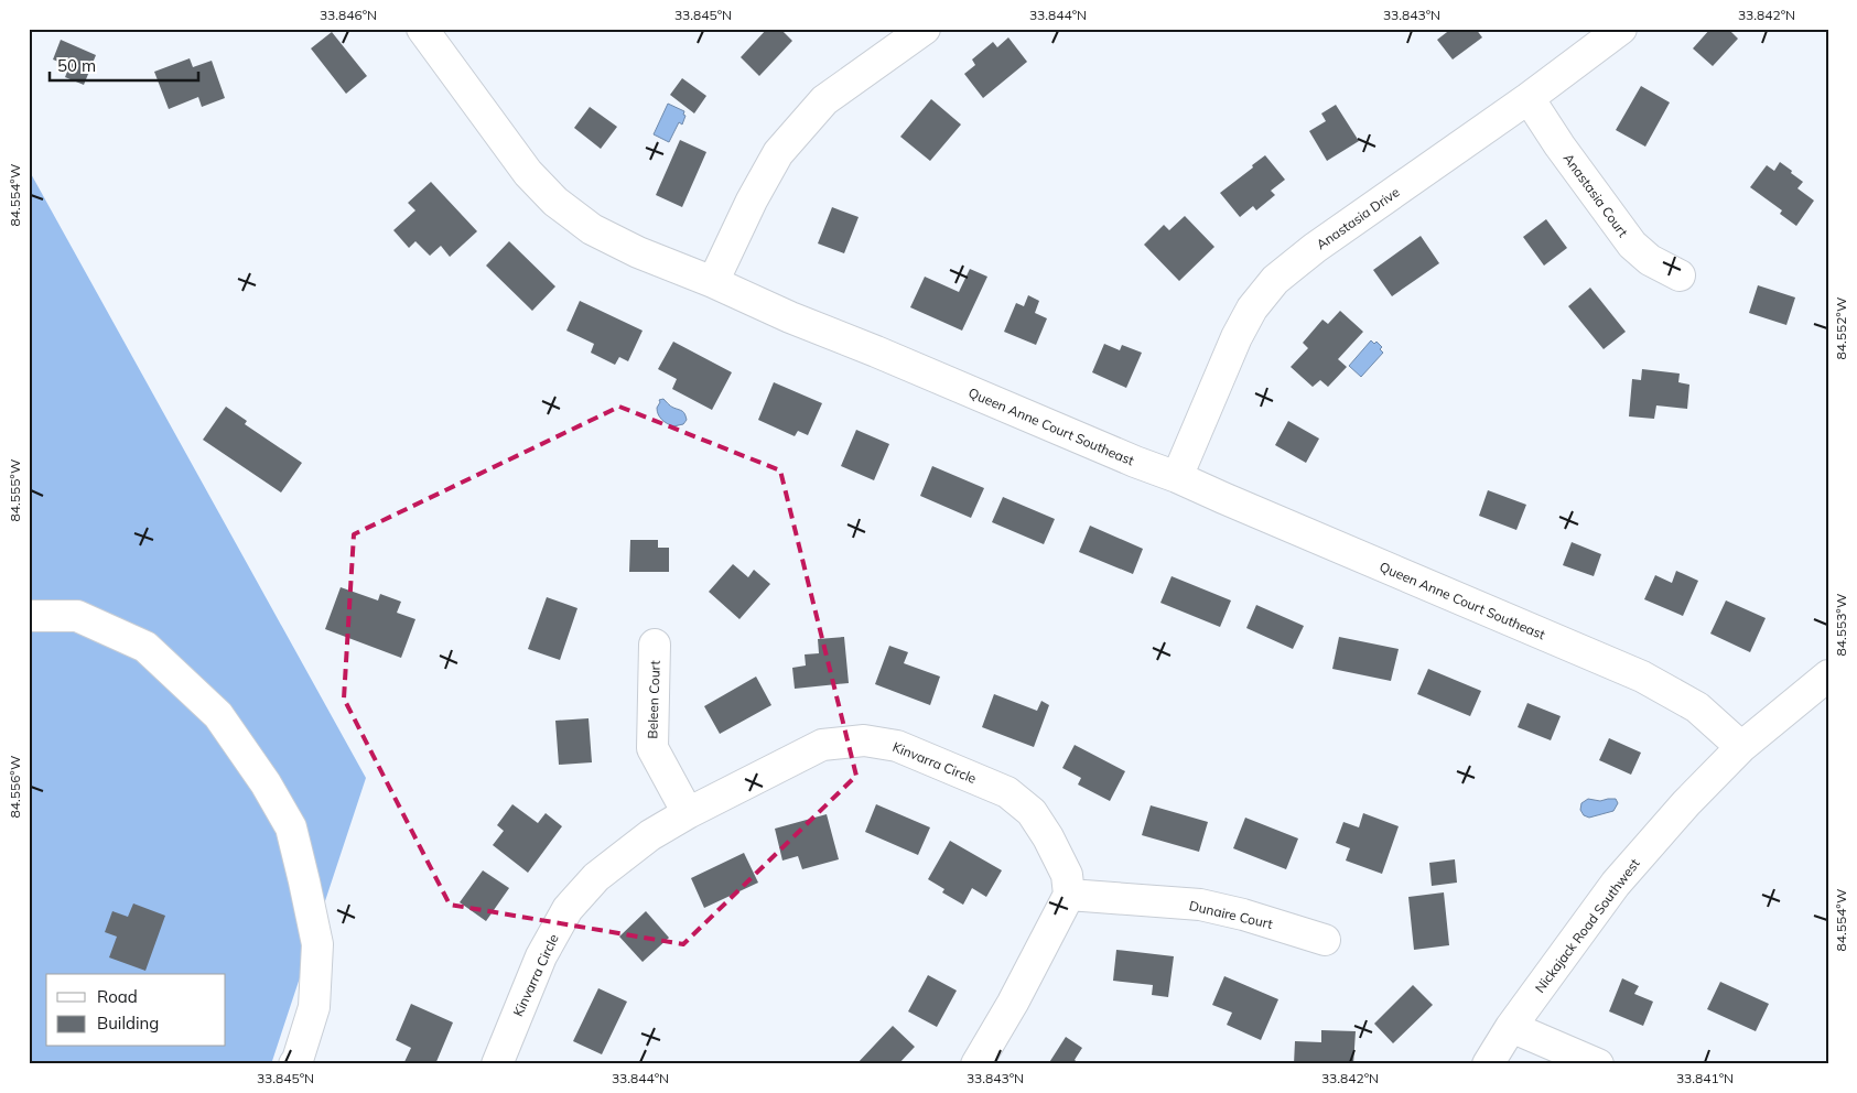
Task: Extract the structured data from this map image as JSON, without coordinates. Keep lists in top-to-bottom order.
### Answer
{
  "streets": {
    "street": [
      "Anastasia Court",
      "Anastasia Drive",
      "Queen Anne Court Southeast",
      "Beleen Court",
      "Kinvarra Circle",
      "Dunaire Court",
      "Nickajack Road Southwest"
    ]
  },
  "crossings": [
    ["Anastasia Court", "Anastasia Drive"],
    ["Anastasia Drive", "Queen Anne Court Southeast"],
    ["Queen Anne Court Southeast", "Nickajack Road Southwest"],
    ["Beleen Court", "Kinvarra Circle"],
    ["Kinvarra Circle", "Dunaire Court"]
  ],
  "legend": ["Road", "Building"],
  "scale_bar": "50 m",
  "coordinates": [
    "33.846°N",
    "33.845°N",
    "33.844°N",
    "33.843°N",
    "33.842°N",
    "84.554°W",
    "84.552°W",
    "84.555°W",
    "84.553°W",
    "84.556°W",
    "33.841°N"
  ]
}
